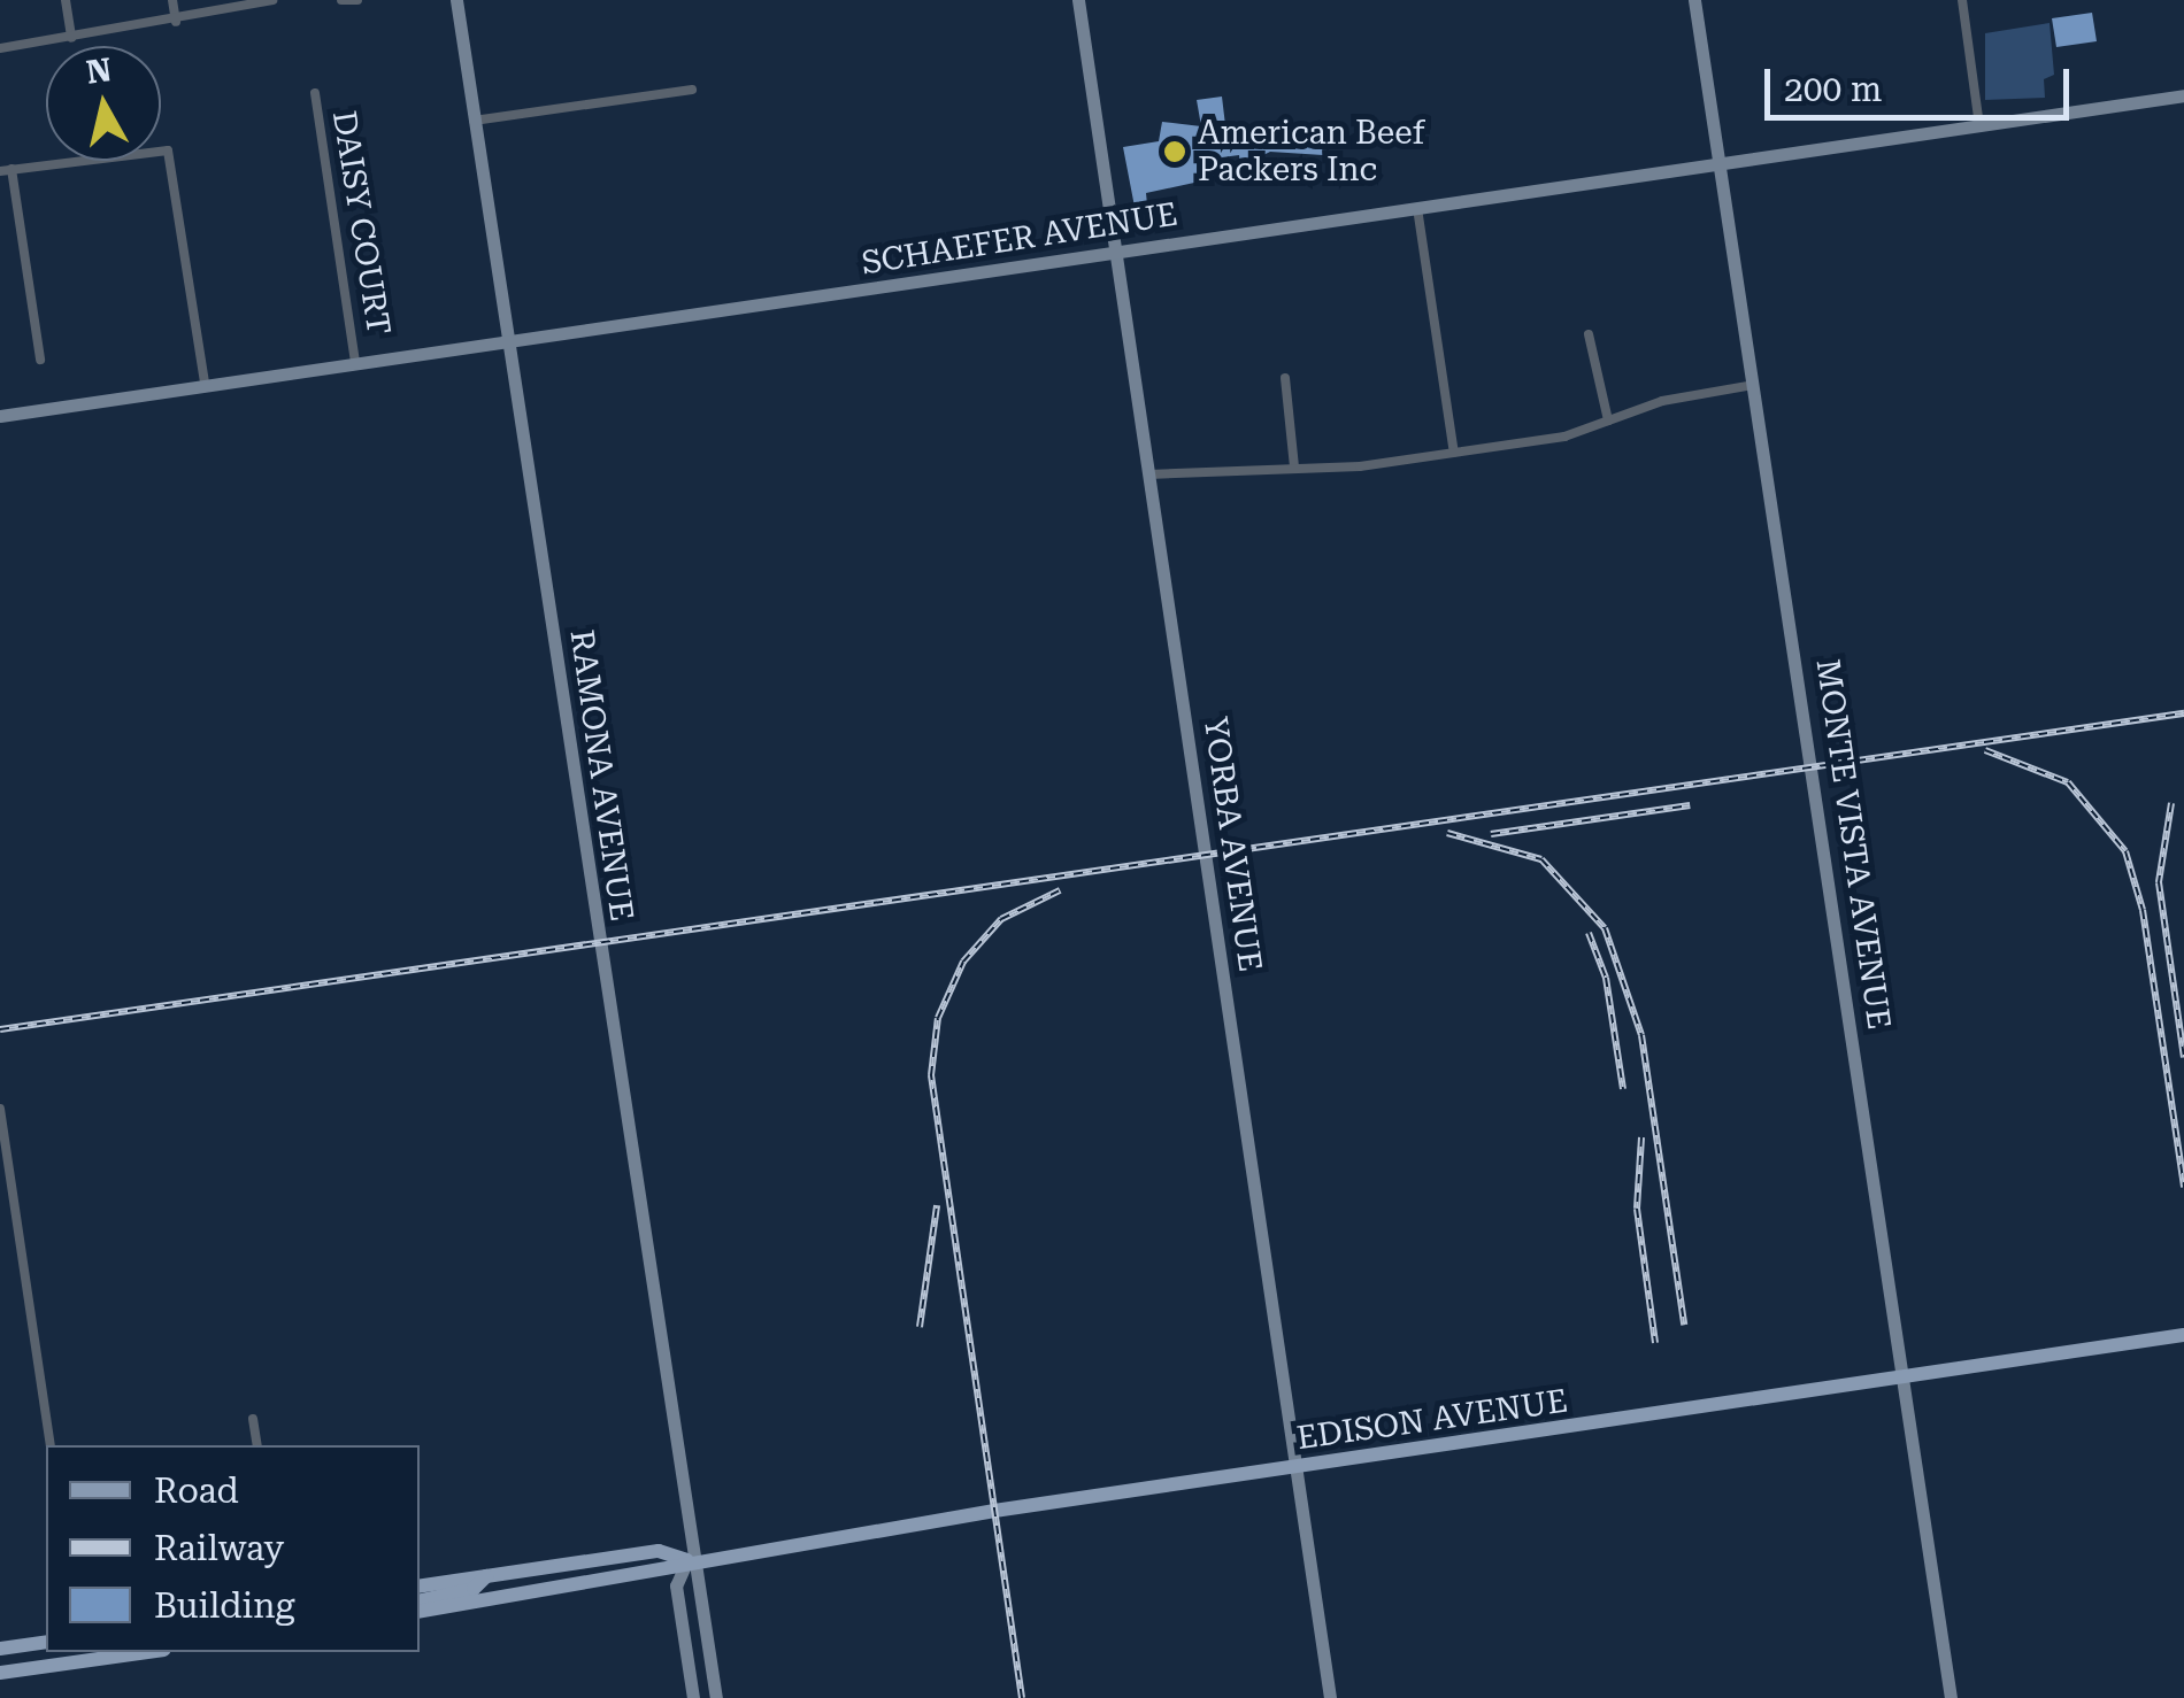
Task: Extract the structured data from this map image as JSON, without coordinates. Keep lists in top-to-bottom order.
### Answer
{
  "streets": {
    "main road": ["EDISON AVENUE"],
    "street": [
      "DAISY COURT",
      "SCHAEFER AVENUE",
      "RAMONA AVENUE",
      "YORBA AVENUE",
      "MONTE VISTA AVENUE"
    ]
  },
  "crossings": [
    ["DAISY COURT", "SCHAEFER AVENUE"],
    ["SCHAEFER AVENUE", "RAMONA AVENUE"],
    ["SCHAEFER AVENUE", "YORBA AVENUE"],
    ["SCHAEFER AVENUE", "MONTE VISTA AVENUE"],
    ["RAMONA AVENUE", "EDISON AVENUE"],
    ["YORBA AVENUE", "EDISON AVENUE"],
    ["MONTE VISTA AVENUE", "EDISON AVENUE"]
  ],
  "places": ["American Beef Packers Inc"],
  "legend": ["Road", "Railway", "Building"],
  "scale_bar": "200 m",
  "north": "top"
}
